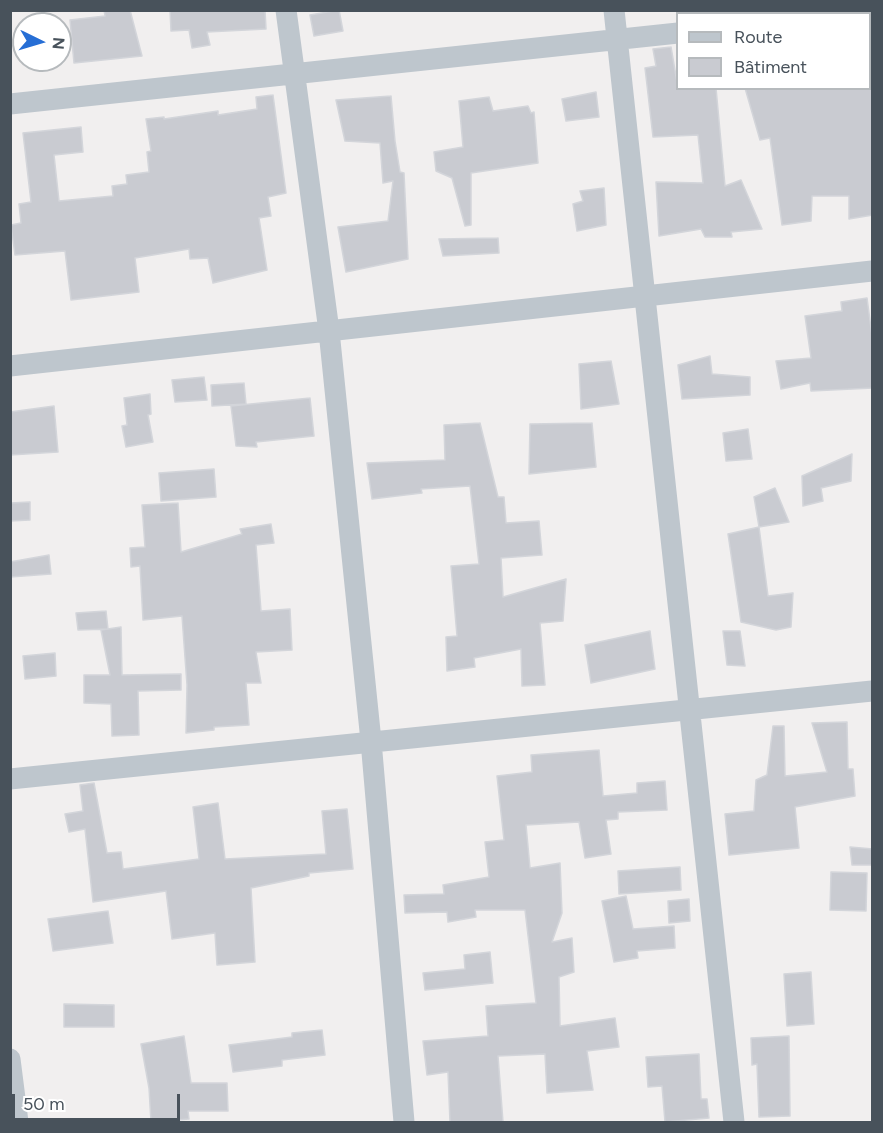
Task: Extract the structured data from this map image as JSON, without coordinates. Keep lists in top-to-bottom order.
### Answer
{
  "legend": ["Route", "Bâtiment"],
  "scale_bar": "50 m",
  "north": "right"
}
